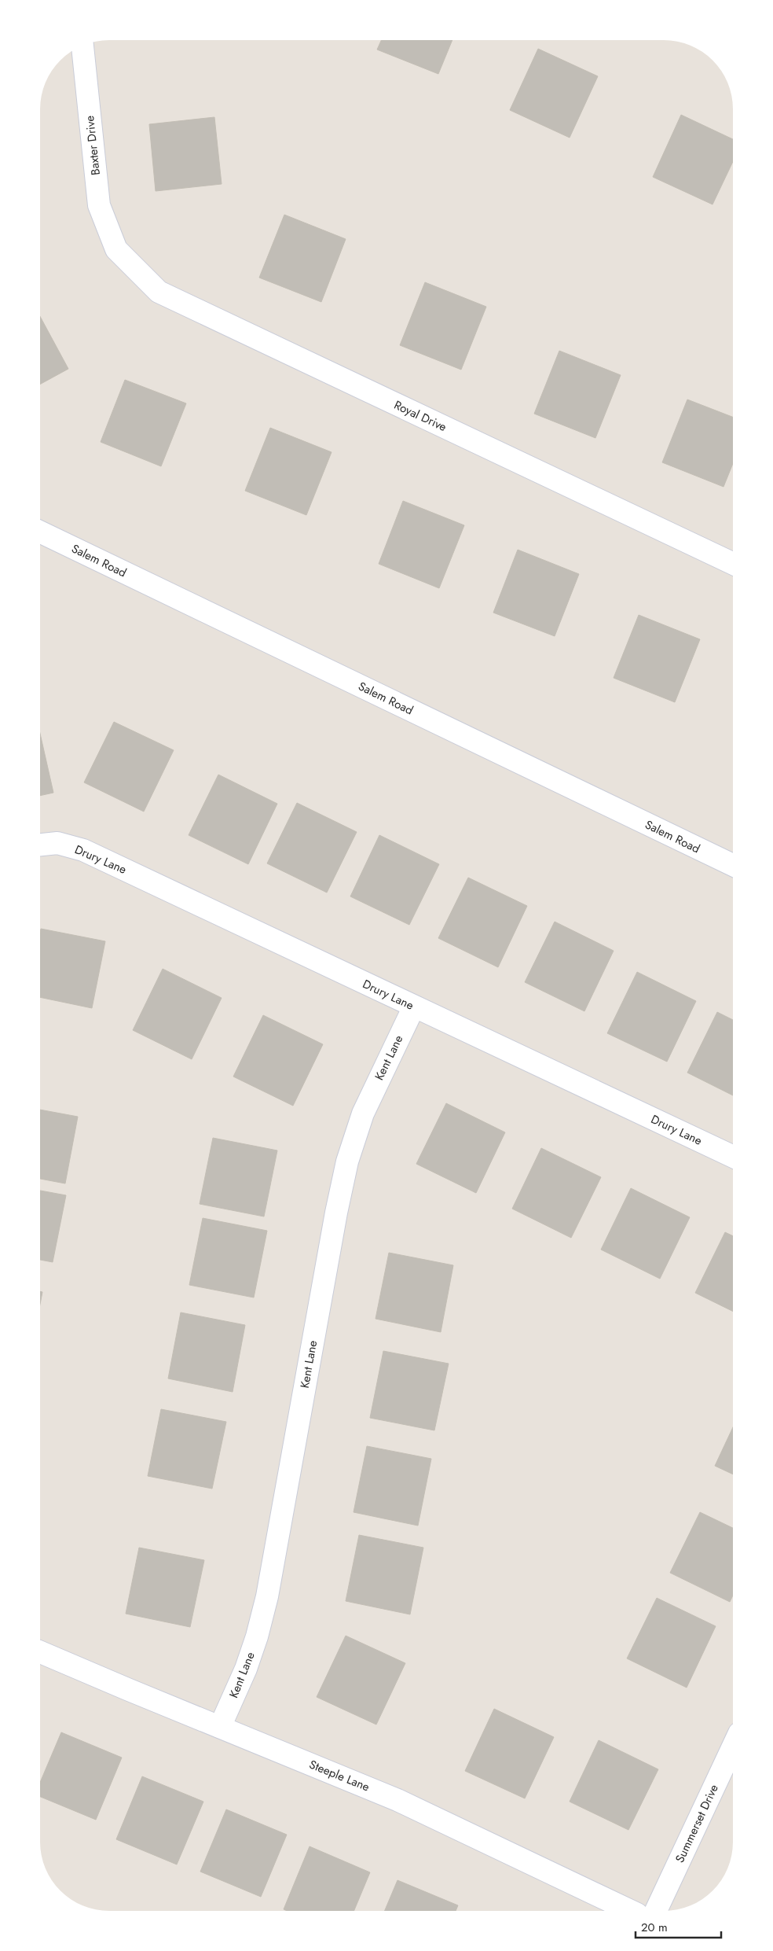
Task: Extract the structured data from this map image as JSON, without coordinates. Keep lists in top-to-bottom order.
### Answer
{
  "streets": {
    "street": [
      "Baxter Drive",
      "Royal Drive",
      "Salem Road",
      "Drury Lane",
      "Kent Lane",
      "Steeple Lane",
      "Summerset Drive"
    ]
  },
  "crossings": [
    ["Baxter Drive", "Royal Drive"],
    ["Drury Lane", "Kent Lane"],
    ["Kent Lane", "Steeple Lane"]
  ],
  "scale_bar": "20 m"
}
